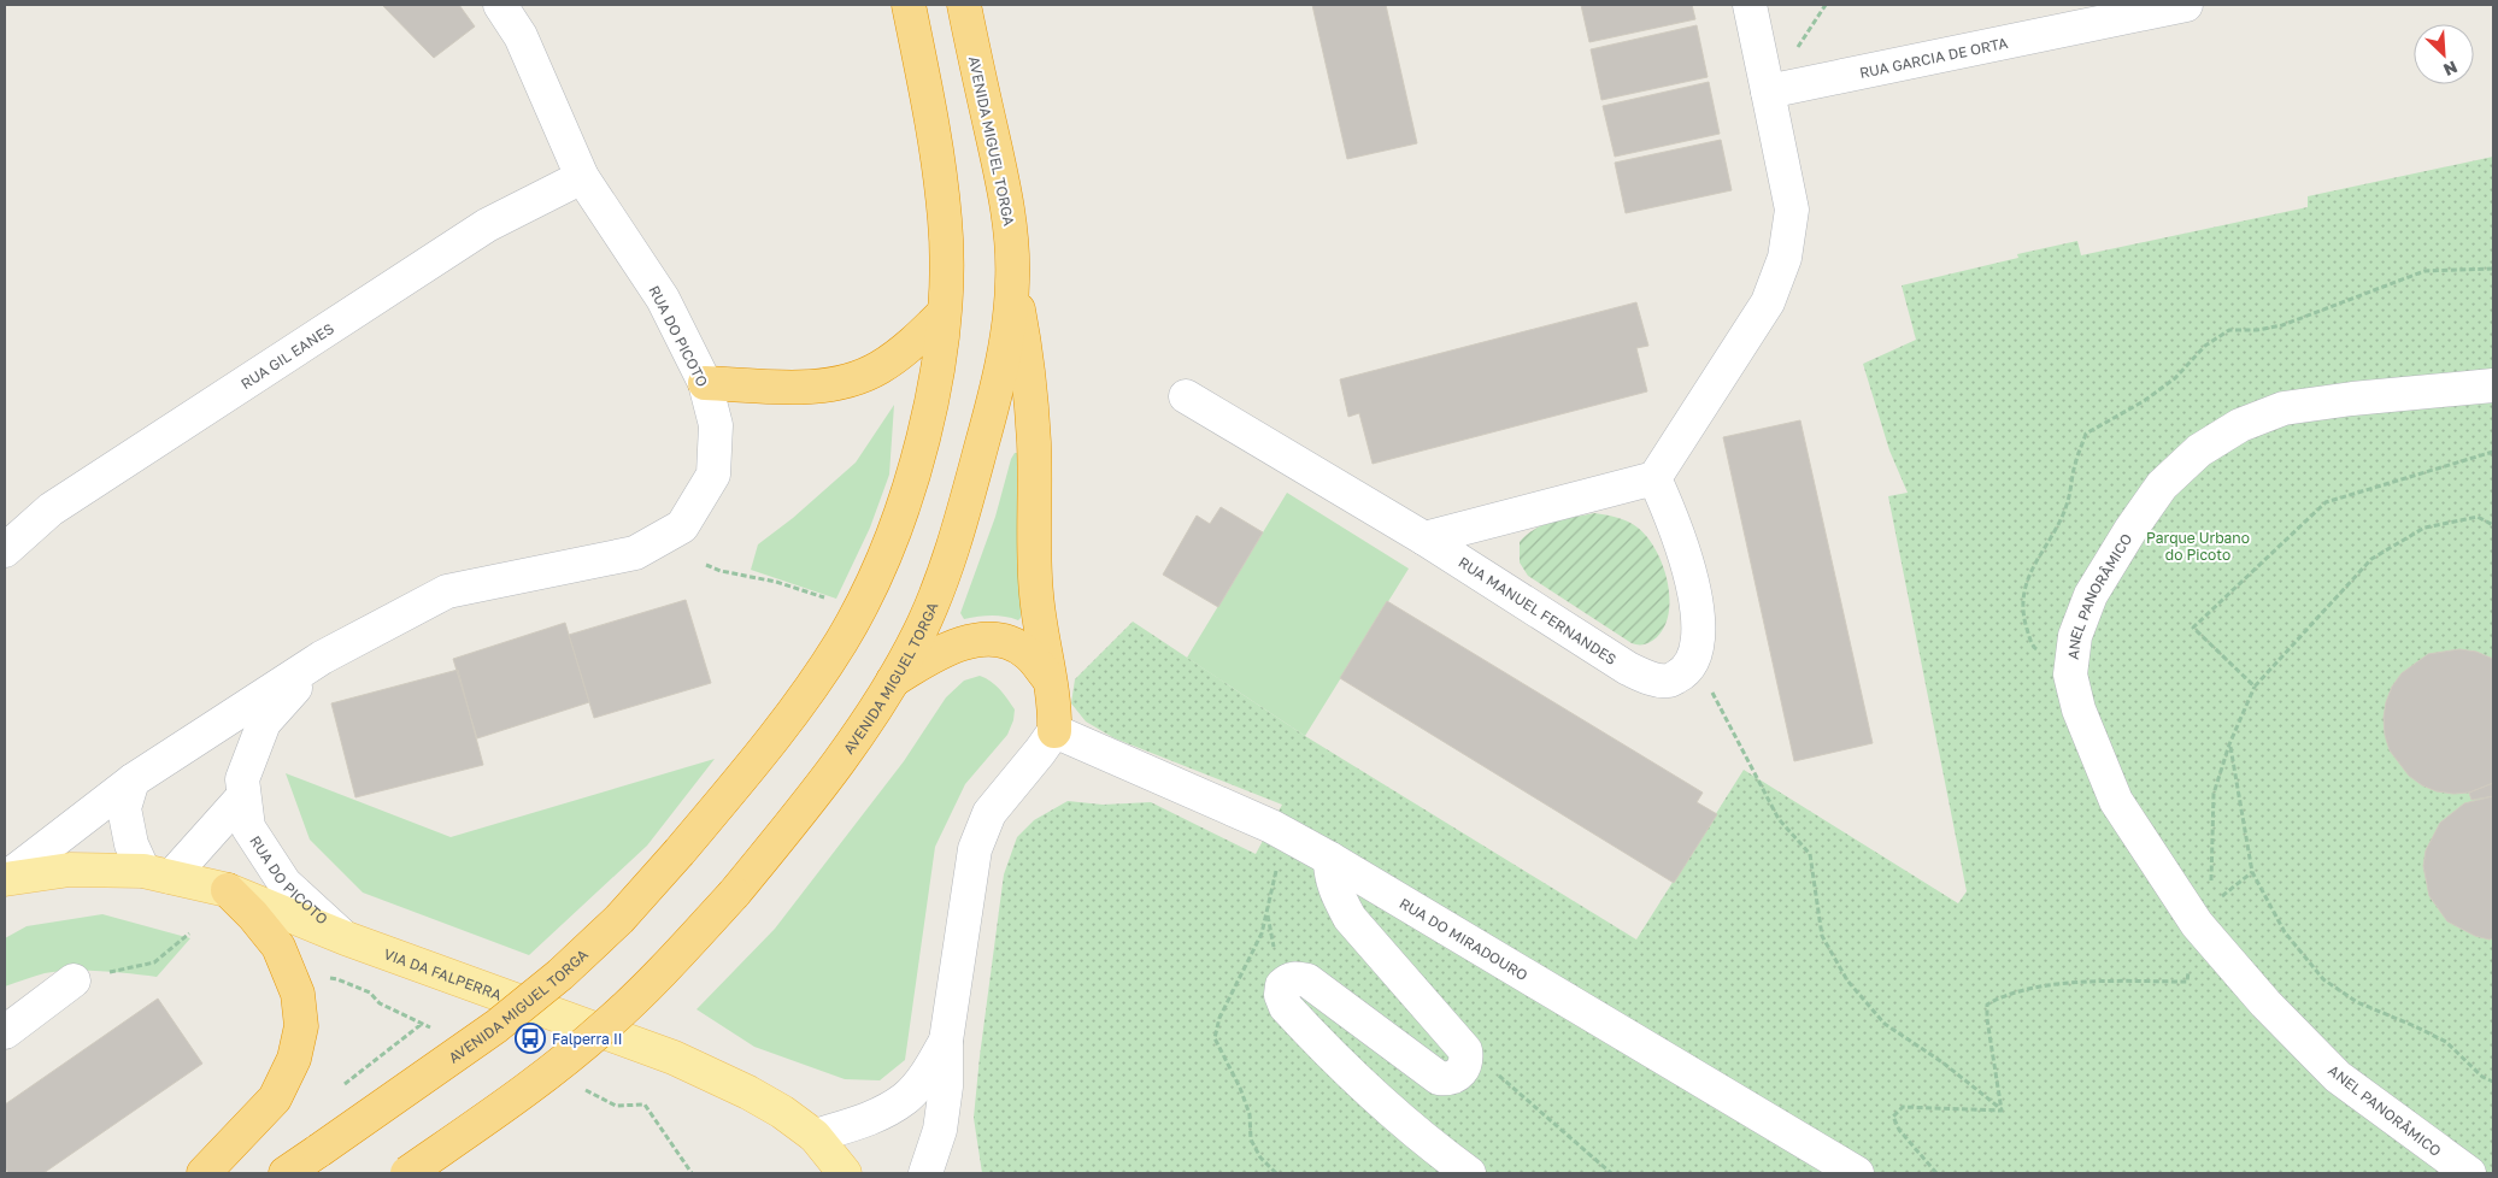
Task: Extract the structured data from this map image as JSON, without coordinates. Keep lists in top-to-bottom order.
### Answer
{
  "streets": {
    "highway": ["AVENIDA MIGUEL TORGA"],
    "main road": ["VIA DA FALPERRA"],
    "street": [
      "RUA GARCIA DE ORTA",
      "RUA DO PICOTO",
      "RUA GIL EANES",
      "ANEL PANORÂMICO",
      "RUA MANUEL FERNANDES",
      "RUA DO MIRADOURO"
    ]
  },
  "crossings": [
    ["RUA DO PICOTO", "RUA GIL EANES"],
    ["RUA DO PICOTO", "VIA DA FALPERRA"]
  ],
  "parks": ["Parque Urbano do Picoto"],
  "places": {
    "bus stop": ["Falperra II"]
  },
  "north": "bottom right"
}
